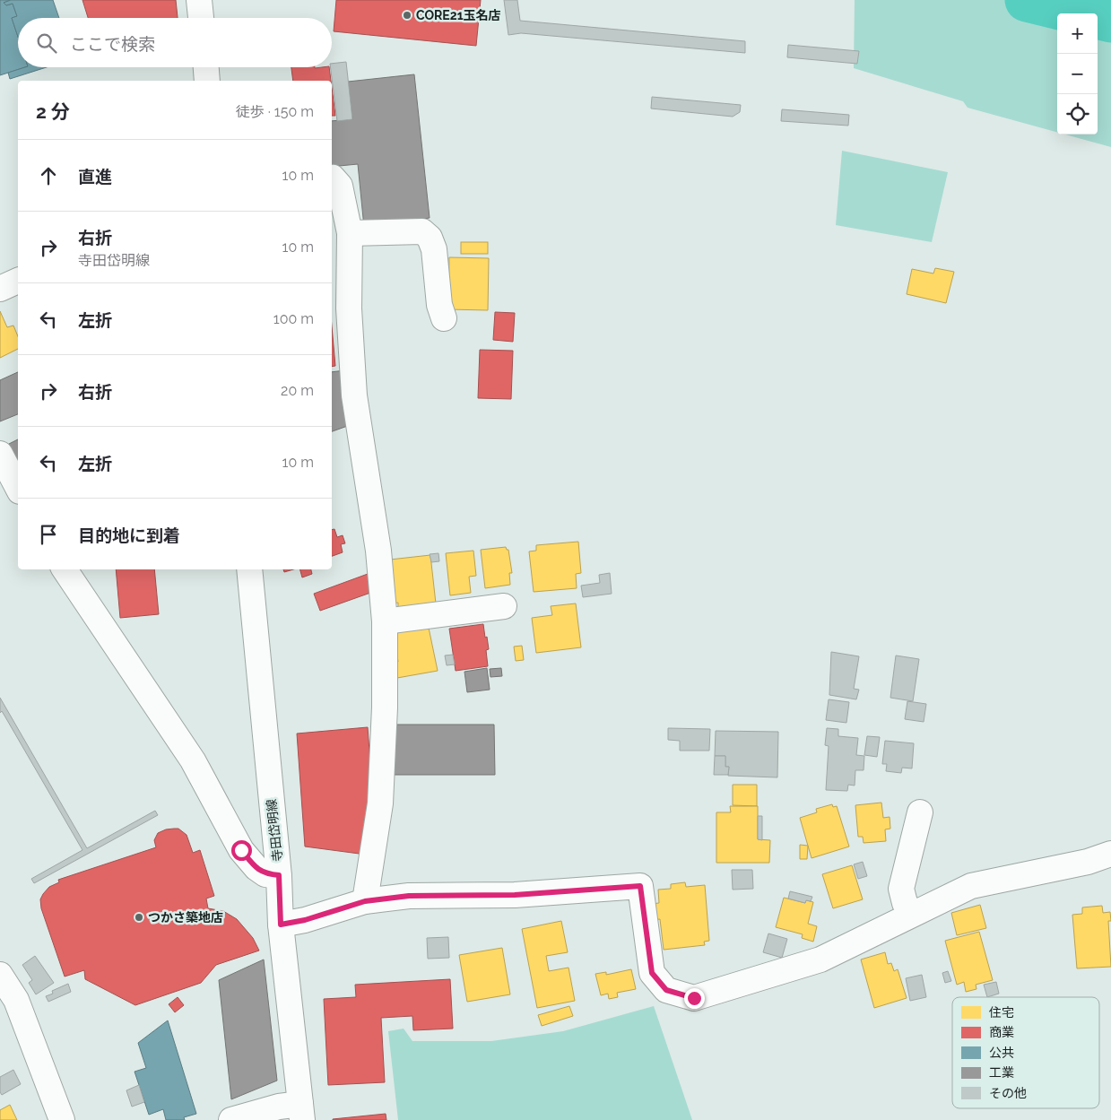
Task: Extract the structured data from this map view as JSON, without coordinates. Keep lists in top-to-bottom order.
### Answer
{
  "streets": {
    "street": ["寺田岱明線"]
  },
  "places": ["CORE21玉名店", "つかさ築地店"],
  "legend": [
    "住宅",
    "商業",
    "公共",
    "工業",
    "その他"
  ],
  "page": {
    "map_buttons": ["+", "−"],
    "search": "ここで検索",
    "heading": ["2 分", "徒歩 · 150 m"],
    "list": [
      ["直進", "10 m"],
      ["右折", "寺田岱明線", "10 m"],
      ["左折", "100 m"],
      ["右折", "20 m"],
      ["左折", "10 m"],
      "目的地に到着"
    ]
  }
}
